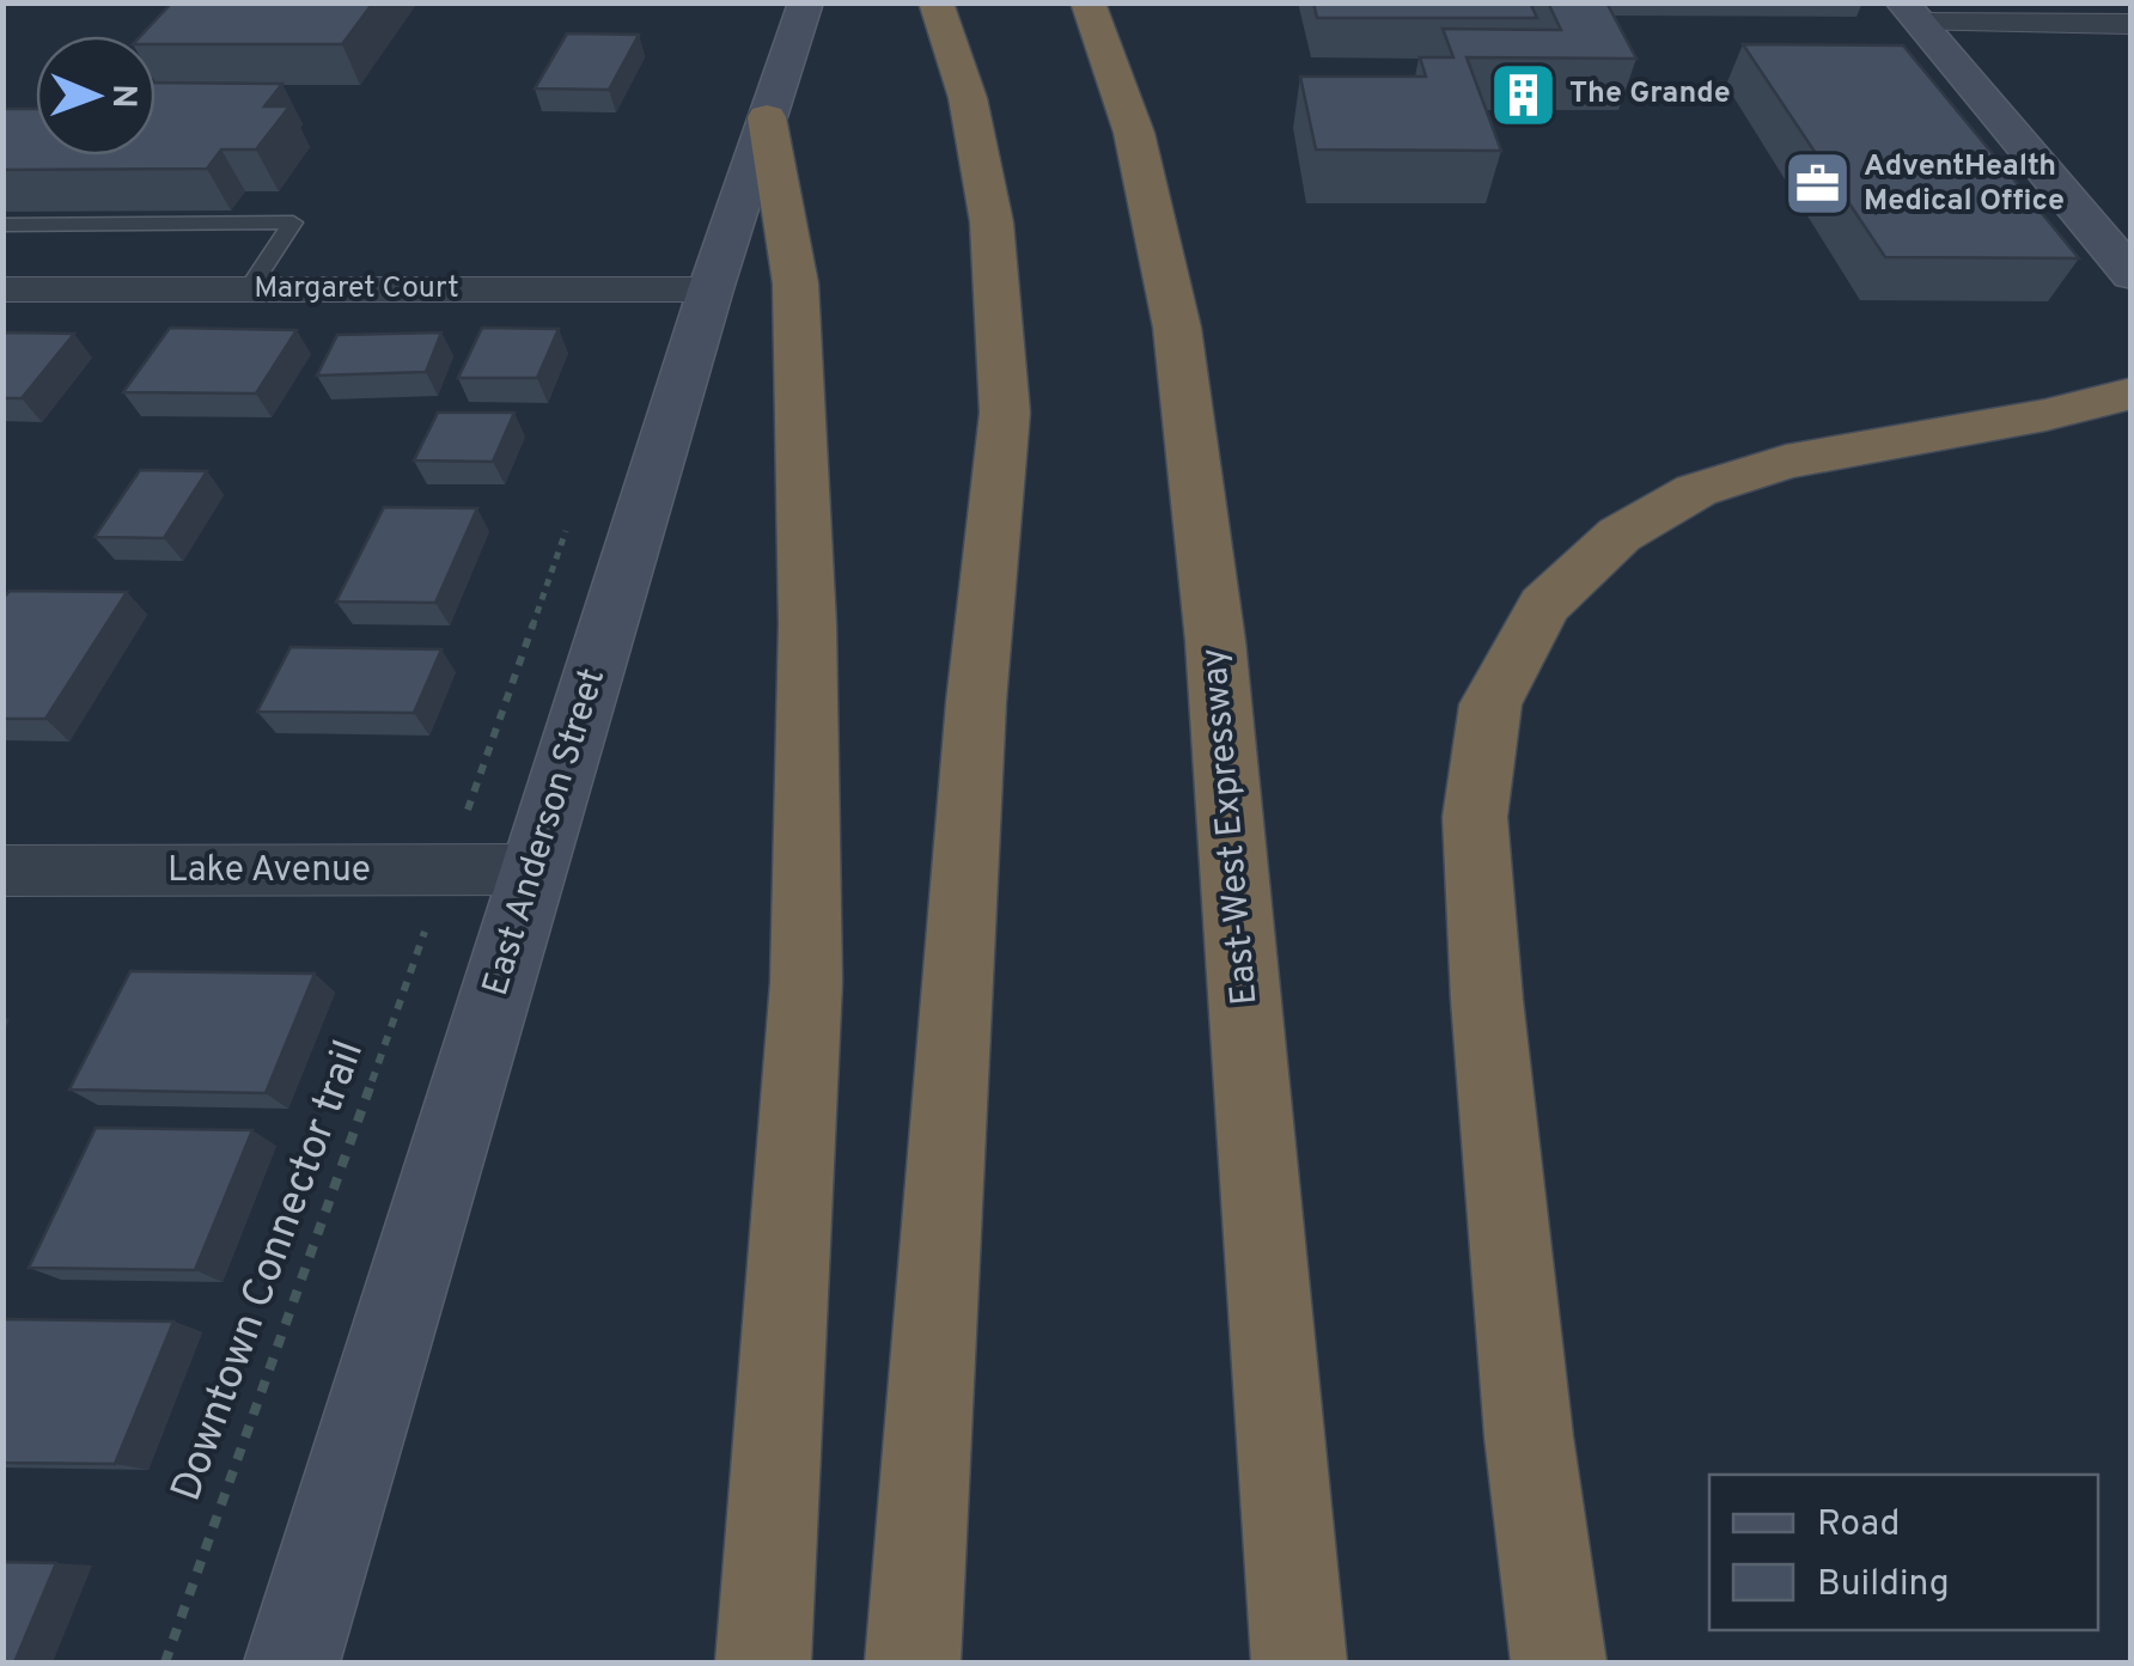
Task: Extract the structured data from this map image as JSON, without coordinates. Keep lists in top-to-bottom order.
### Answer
{
  "streets": {
    "highway": ["East-West Expressway"],
    "main road": ["East Anderson Street"],
    "street": ["Margaret Court", "Lake Avenue"],
    "path": ["Downtown Connector trail"]
  },
  "crossings": [
    ["Margaret Court", "East Anderson Street"],
    ["East Anderson Street", "Lake Avenue"]
  ],
  "places": {
    "building": ["The Grande"],
    "office": ["AdventHealth Medical Office"]
  },
  "legend": ["Road", "Building"],
  "north": "right"
}
